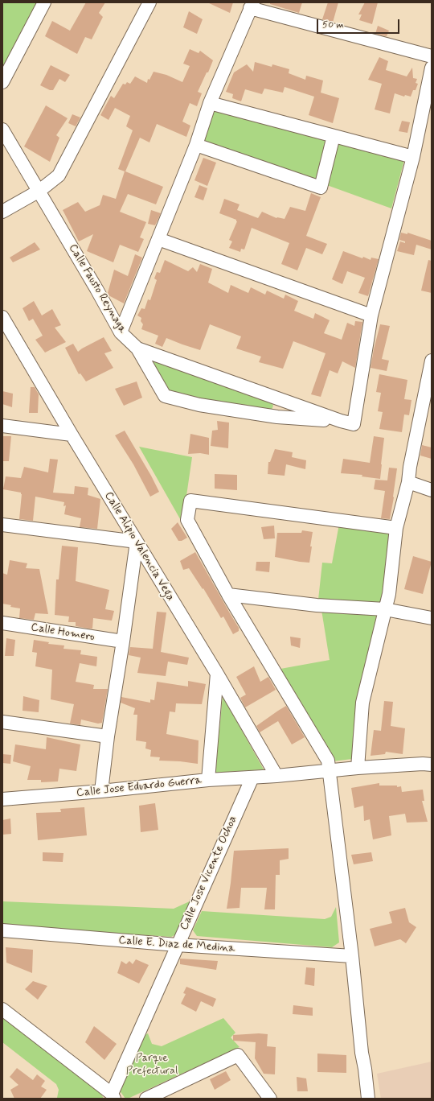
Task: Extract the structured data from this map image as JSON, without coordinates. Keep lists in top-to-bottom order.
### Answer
{
  "streets": {
    "street": [
      "Calle Fausto Reynaga",
      "Calle Alipio Valencia Vega",
      "Calle Homero",
      "Calle Jose Eduardo Guerra",
      "Calle Jose Vicente Ochoa",
      "Calle E. Diaz de Medina"
    ]
  },
  "crossings": [
    ["Calle Alipio Valencia Vega", "Calle Jose Eduardo Guerra"],
    ["Calle Jose Eduardo Guerra", "Calle Jose Vicente Ochoa"],
    ["Calle Jose Vicente Ochoa", "Calle E. Diaz de Medina"]
  ],
  "parks": ["Parque Prefectural"],
  "scale_bar": "50 m"
}
